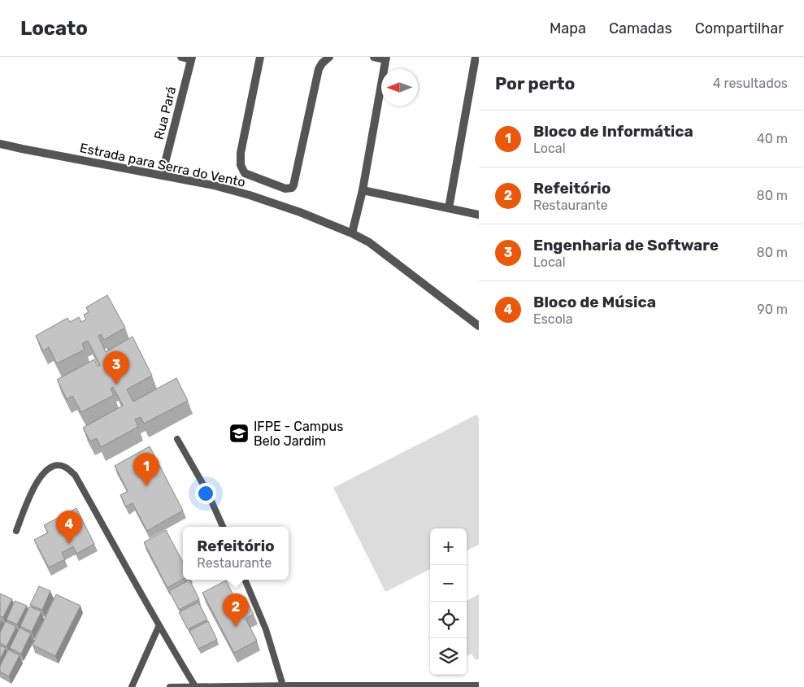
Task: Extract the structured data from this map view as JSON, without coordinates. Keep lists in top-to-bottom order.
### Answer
{
  "streets": {
    "street": ["Rua Pará", "Estrada para Serra do Vento"]
  },
  "crossings": [
    ["Rua Pará", "Estrada para Serra do Vento"]
  ],
  "places": {
    "school or university": ["IFPE - Campus Belo Jardim"]
  },
  "north": "left",
  "page": {
    "header": "Locato",
    "nav": ["Mapa", "Camadas", "Compartilhar"],
    "heading": ["Por perto", "4 resultados"],
    "list": [
      {
        "mark": "1",
        "name": "Bloco de Informática",
        "note": "Local",
        "value": "40 m"
      },
      {
        "mark": "2",
        "name": "Refeitório",
        "note": "Restaurante",
        "value": "80 m"
      },
      {
        "mark": "3",
        "name": "Engenharia de Software",
        "note": "Local",
        "value": "80 m"
      },
      {
        "mark": "4",
        "name": "Bloco de Música",
        "note": "Escola",
        "value": "90 m"
      }
    ],
    "pins": [
      "3",
      "1",
      "4",
      "2"
    ],
    "popup": ["Refeitório", "Restaurante"],
    "map_buttons": ["+", "−"]
  }
}
